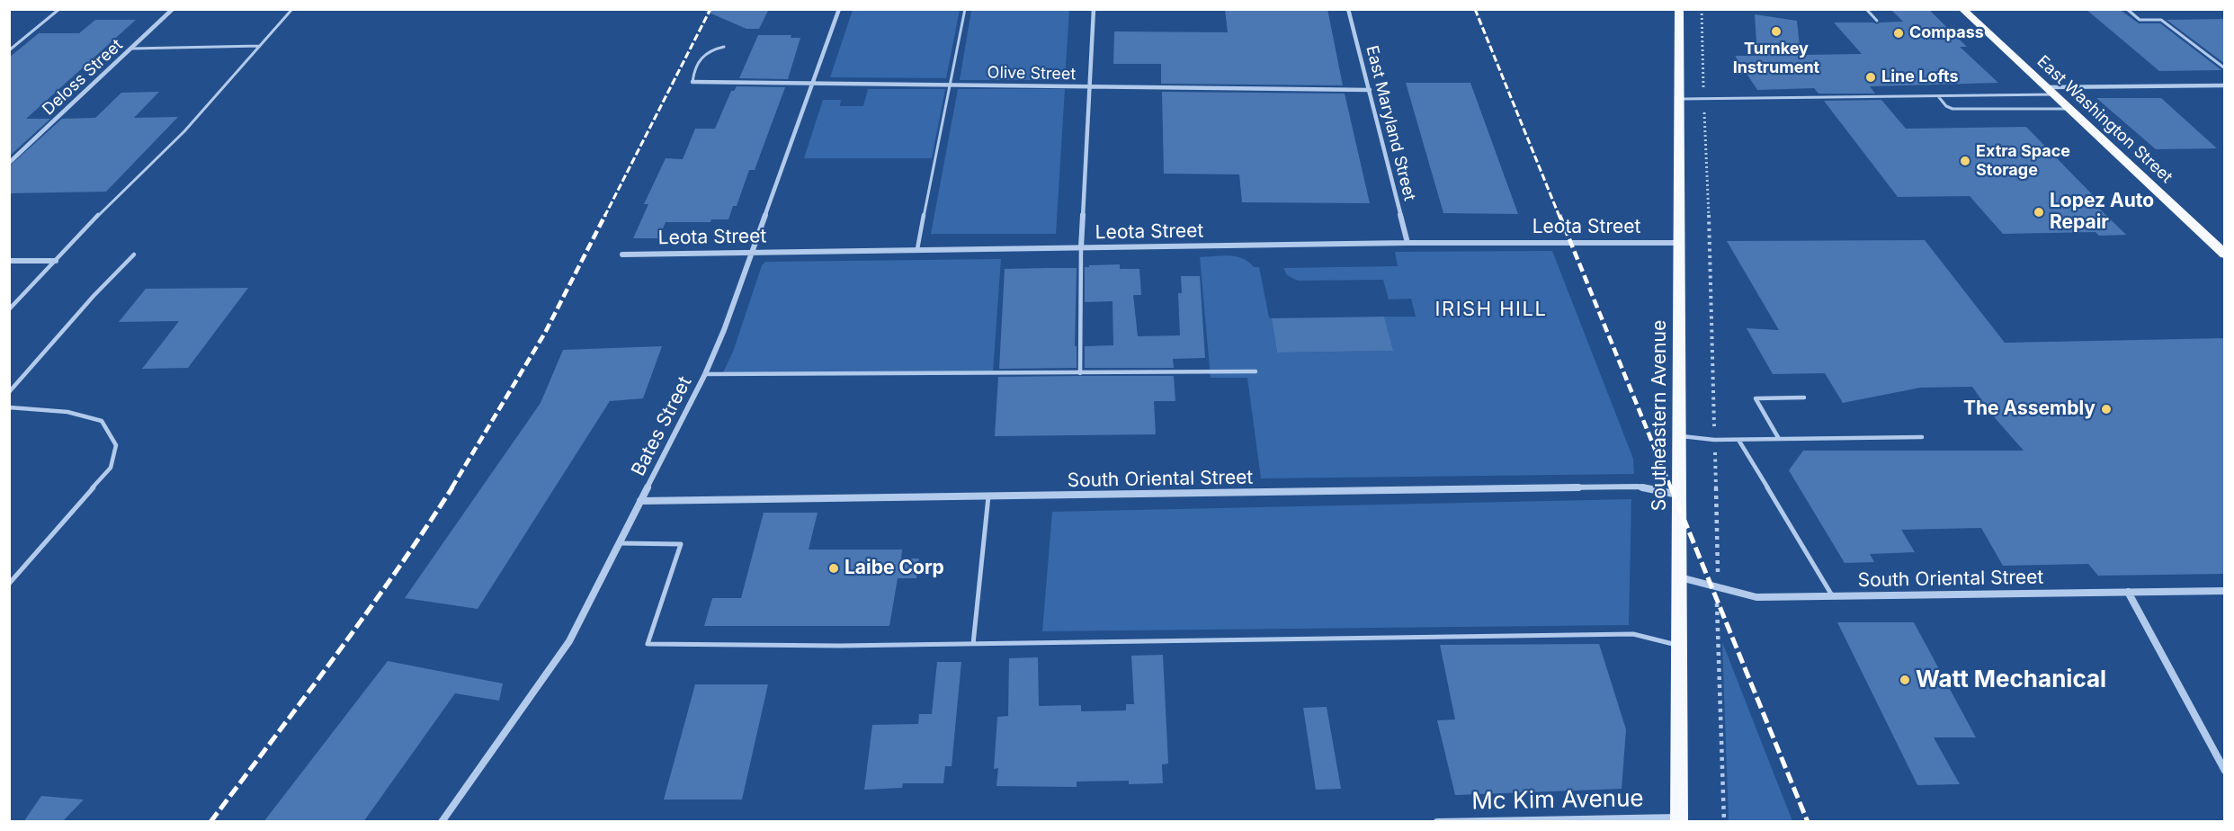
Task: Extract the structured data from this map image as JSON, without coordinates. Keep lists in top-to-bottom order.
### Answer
{
  "streets": {
    "main road": ["East Washington Street", "Southeastern Avenue"],
    "street": [
      "Olive Street",
      "Deloss Street",
      "East Maryland Street",
      "Leota Street",
      "Bates Street",
      "South Oriental Street",
      "Mc Kim Avenue"
    ]
  },
  "crossings": [
    ["Olive Street", "East Maryland Street"],
    ["Olive Street", "Bates Street"],
    ["East Maryland Street", "Leota Street"],
    ["Leota Street", "Southeastern Avenue"],
    ["Leota Street", "Bates Street"],
    ["Southeastern Avenue", "South Oriental Street"],
    ["Southeastern Avenue", "Mc Kim Avenue"],
    ["Bates Street", "South Oriental Street"]
  ],
  "districts": ["IRISH HILL"],
  "places": [
    "Turnkey Instrument",
    "Compass",
    "Line Lofts",
    "Extra Space Storage",
    "Lopez Auto Repair",
    "The Assembly",
    "Laibe Corp",
    "Watt Mechanical"
  ]
}
